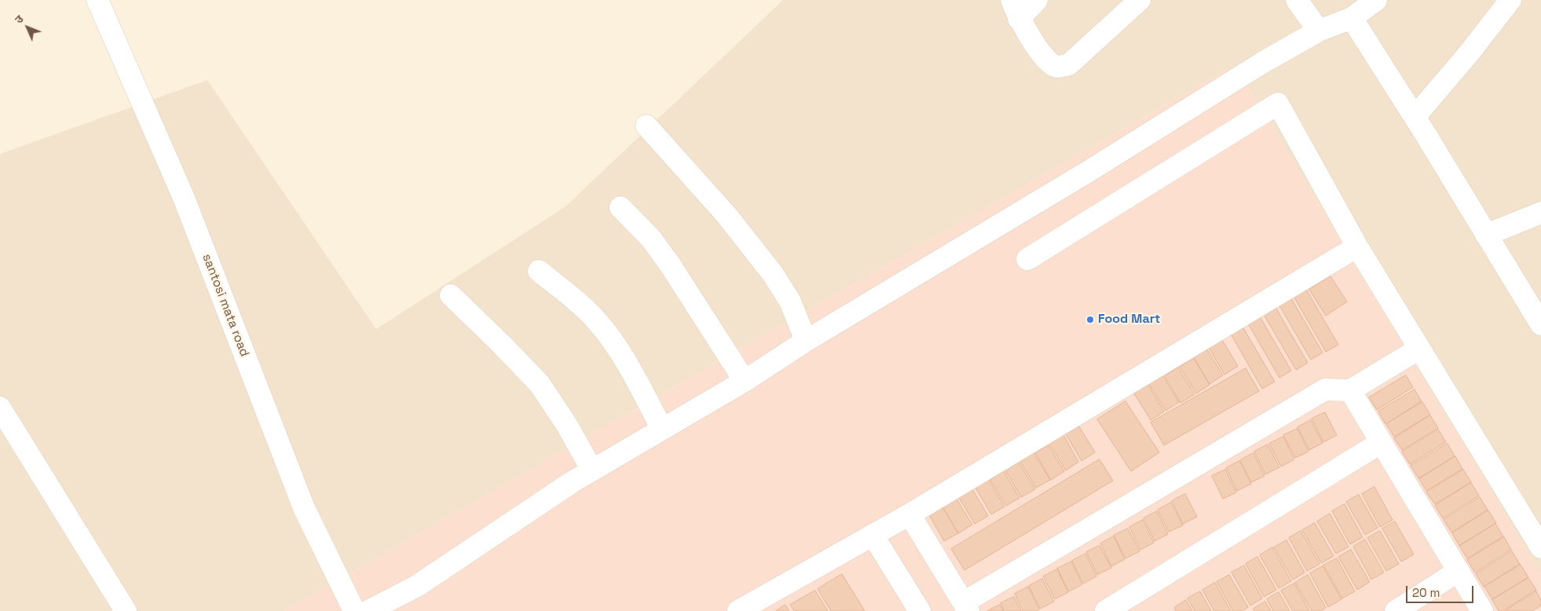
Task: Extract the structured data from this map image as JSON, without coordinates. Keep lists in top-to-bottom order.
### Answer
{
  "streets": {
    "street": ["santosi mata road"]
  },
  "places": ["Food Mart"],
  "scale_bar": "20 m",
  "north": "top left"
}
